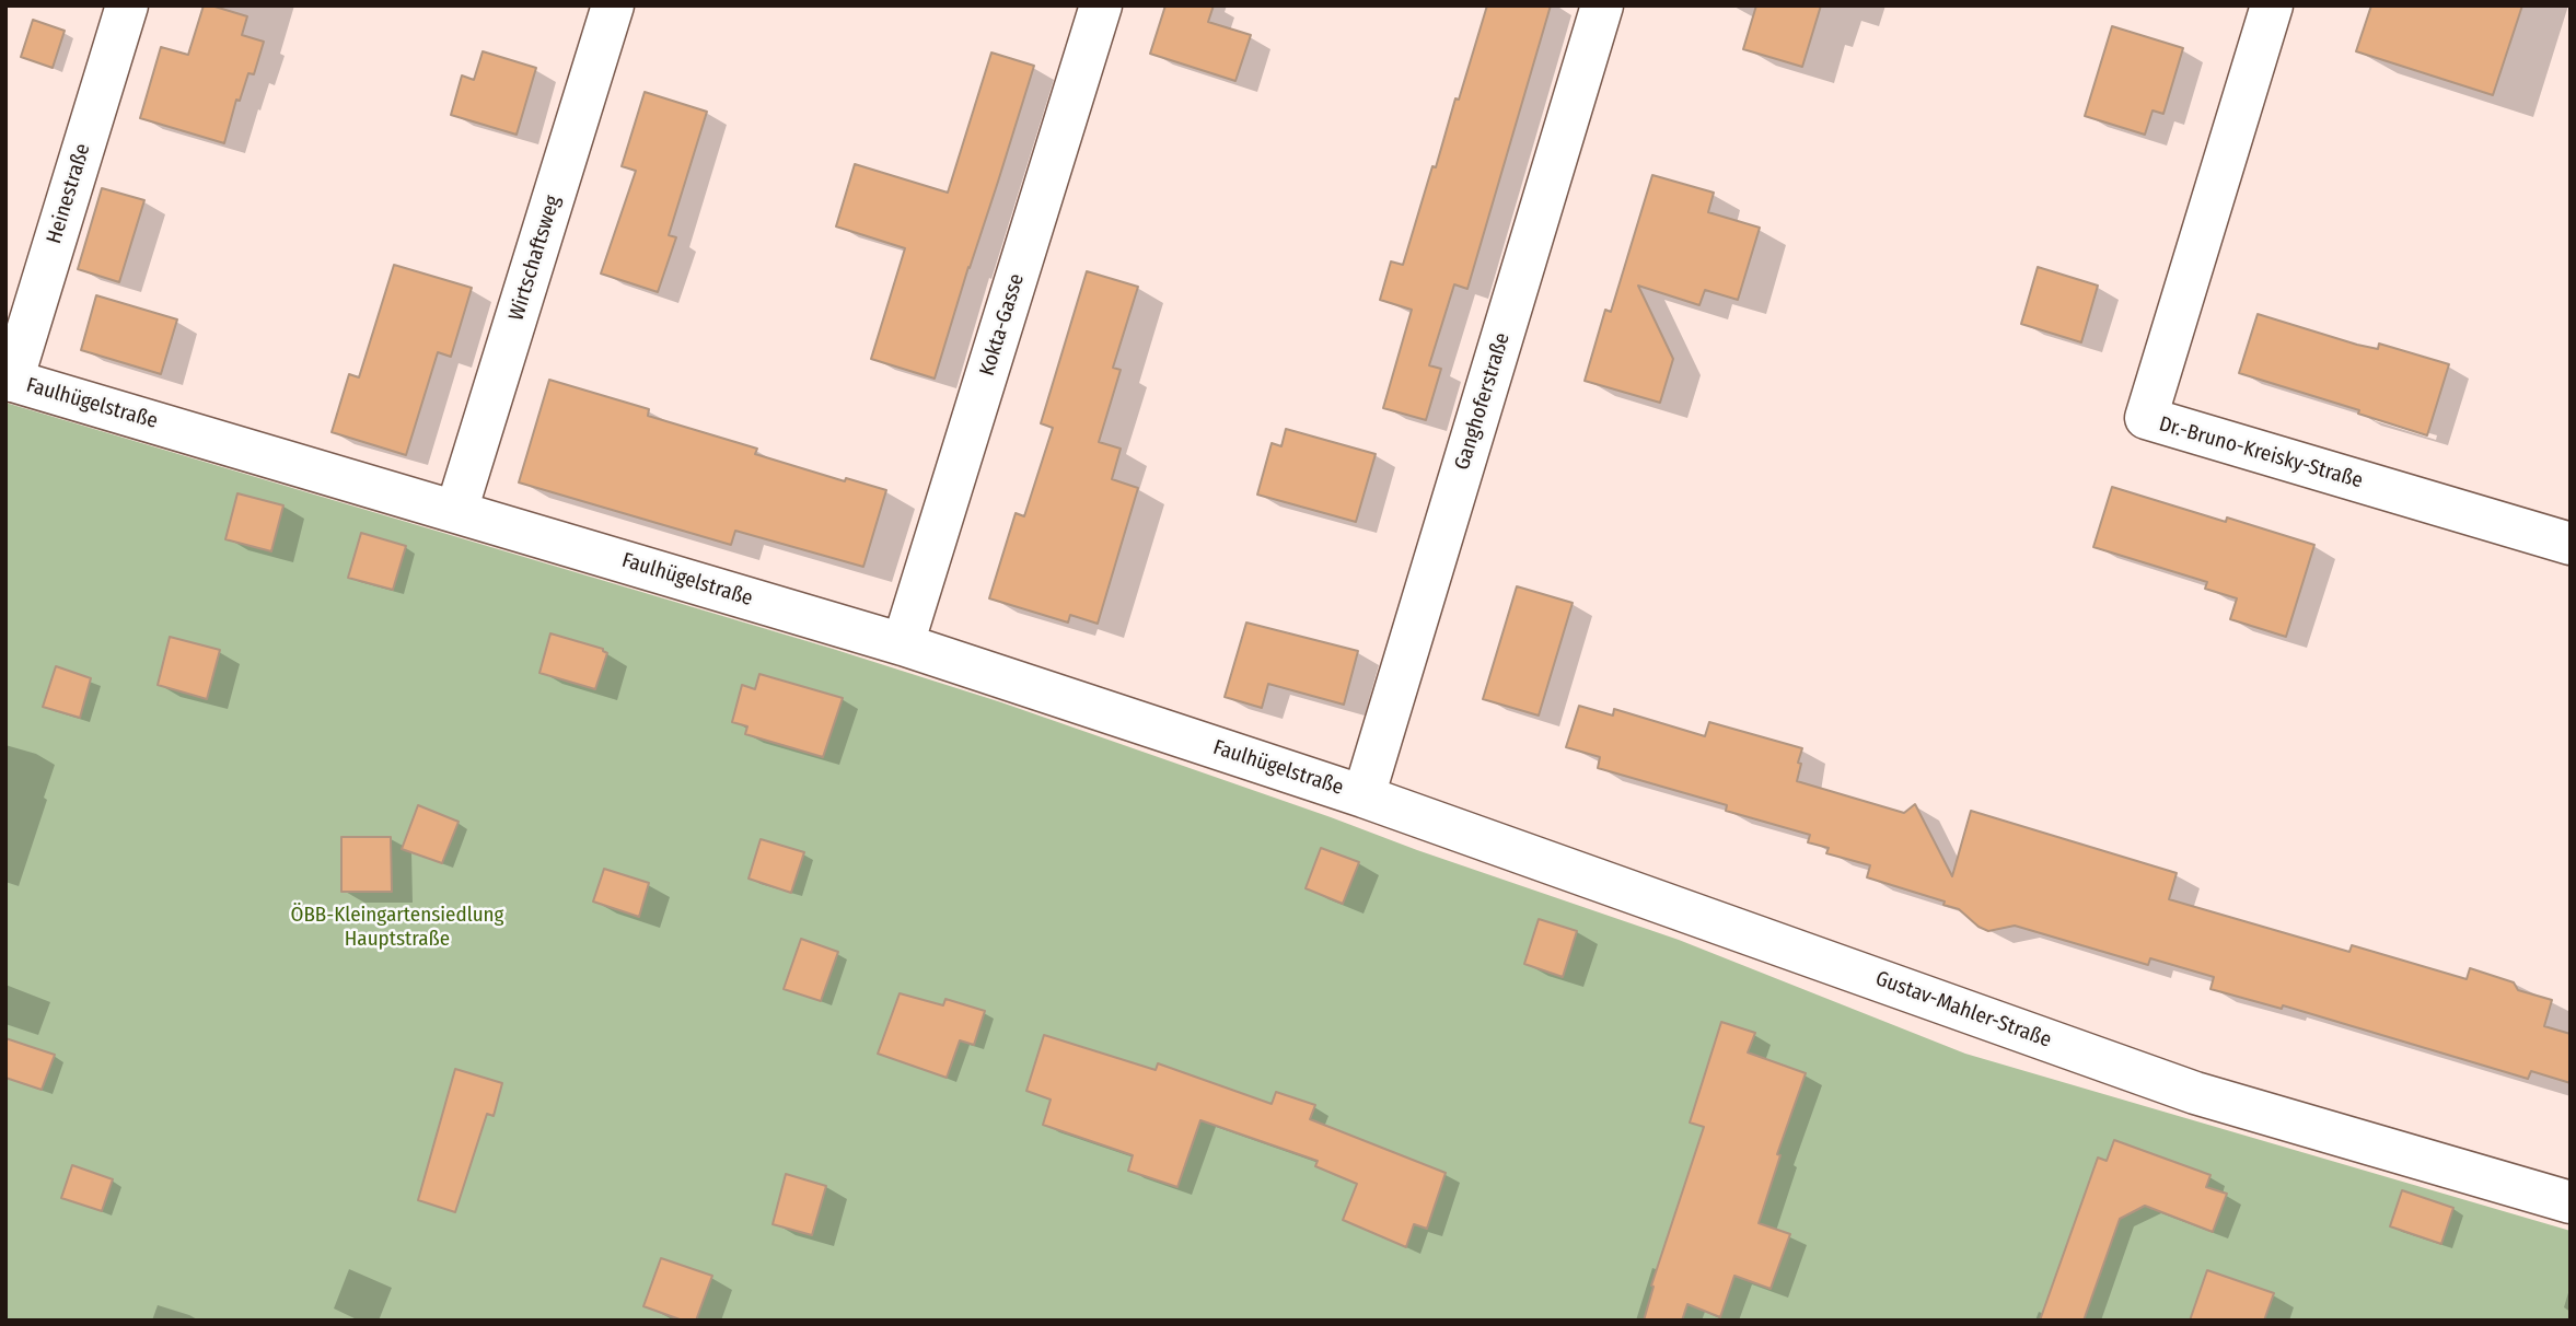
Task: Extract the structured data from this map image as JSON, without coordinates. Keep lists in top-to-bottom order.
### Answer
{
  "streets": {
    "street": [
      "Heinestraße",
      "Wirtschaftsweg",
      "Kokta-Gasse",
      "Ganghoferstraße",
      "Faulhügelstraße",
      "Dr.-Bruno-Kreisky-Straße",
      "Gustav-Mahler-Straße"
    ]
  },
  "crossings": [
    ["Heinestraße", "Faulhügelstraße"],
    ["Wirtschaftsweg", "Faulhügelstraße"],
    ["Kokta-Gasse", "Faulhügelstraße"],
    ["Ganghoferstraße", "Faulhügelstraße"],
    ["Ganghoferstraße", "Gustav-Mahler-Straße"],
    ["Faulhügelstraße", "Gustav-Mahler-Straße"]
  ],
  "parks": ["ÖBB-Kleingartensiedlung Hauptstraße"]
}
